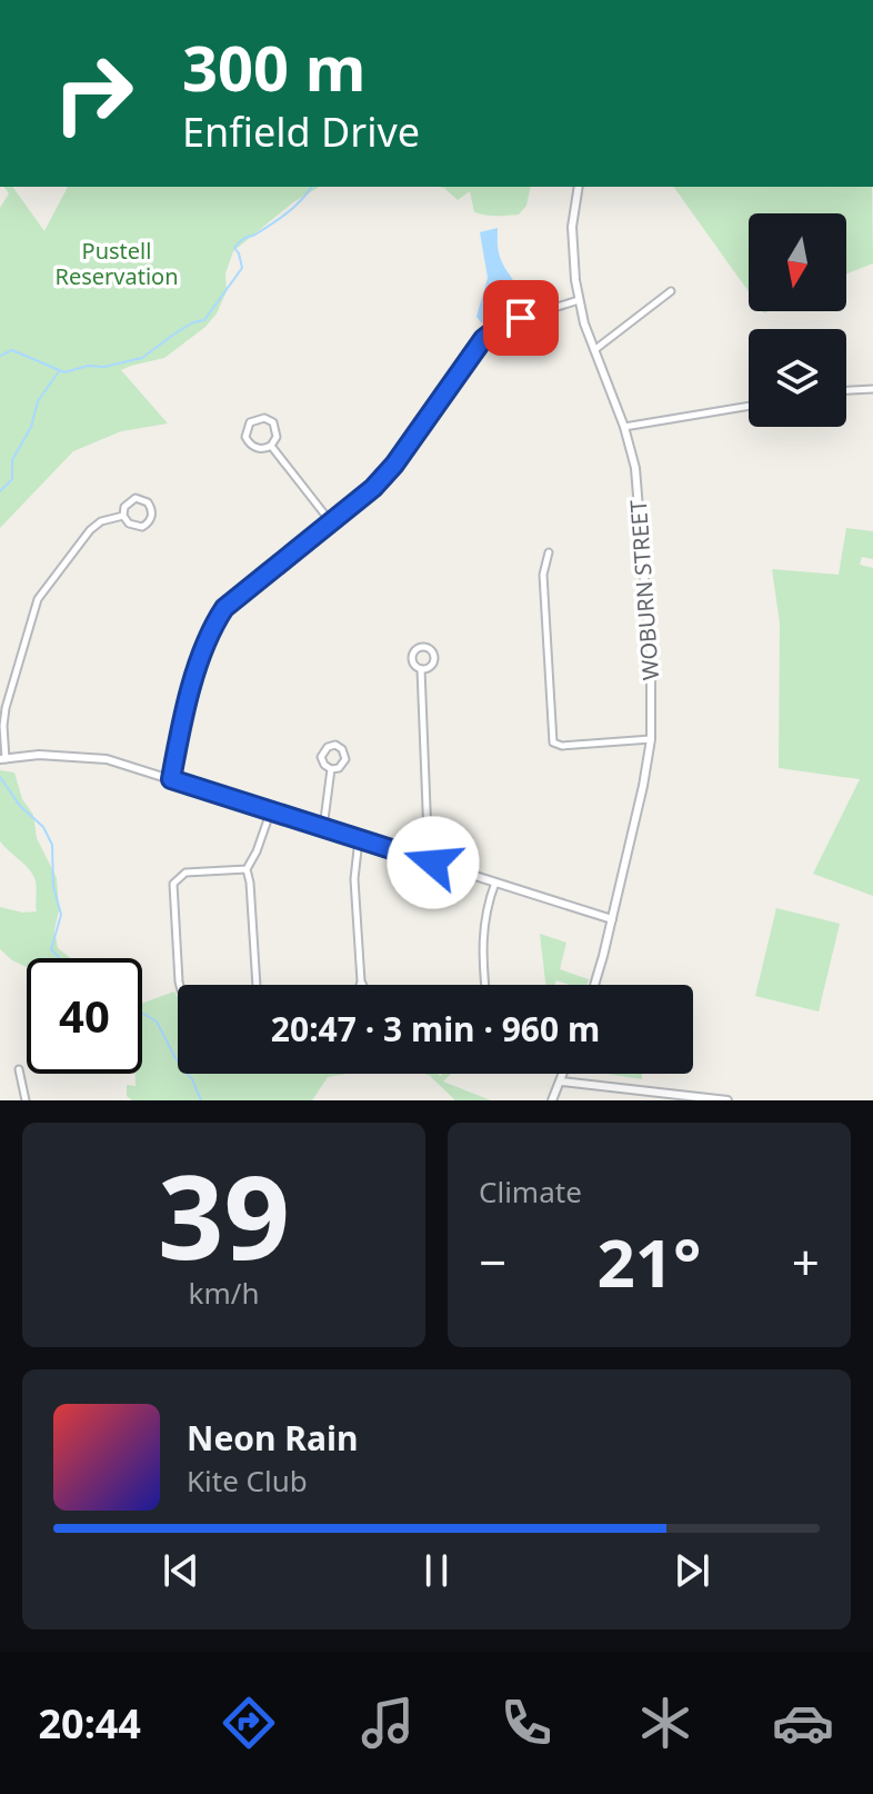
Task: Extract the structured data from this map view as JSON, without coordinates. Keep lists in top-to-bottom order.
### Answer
{
  "streets": {
    "street": ["WOBURN STREET"]
  },
  "parks": ["Pustell Reservation"],
  "north": "bottom",
  "page": {
    "turn": ["300 m", "Enfield Drive"],
    "limit": "40",
    "trip": "20:47 · 3 min · 960 m",
    "tile": [
      ["39", "km/h"],
      "Climate"
    ],
    "heat": ["−", "21°", "+"],
    "song": ["Neon Rain", "Kite Club"],
    "tabs": "20:44"
  }
}
